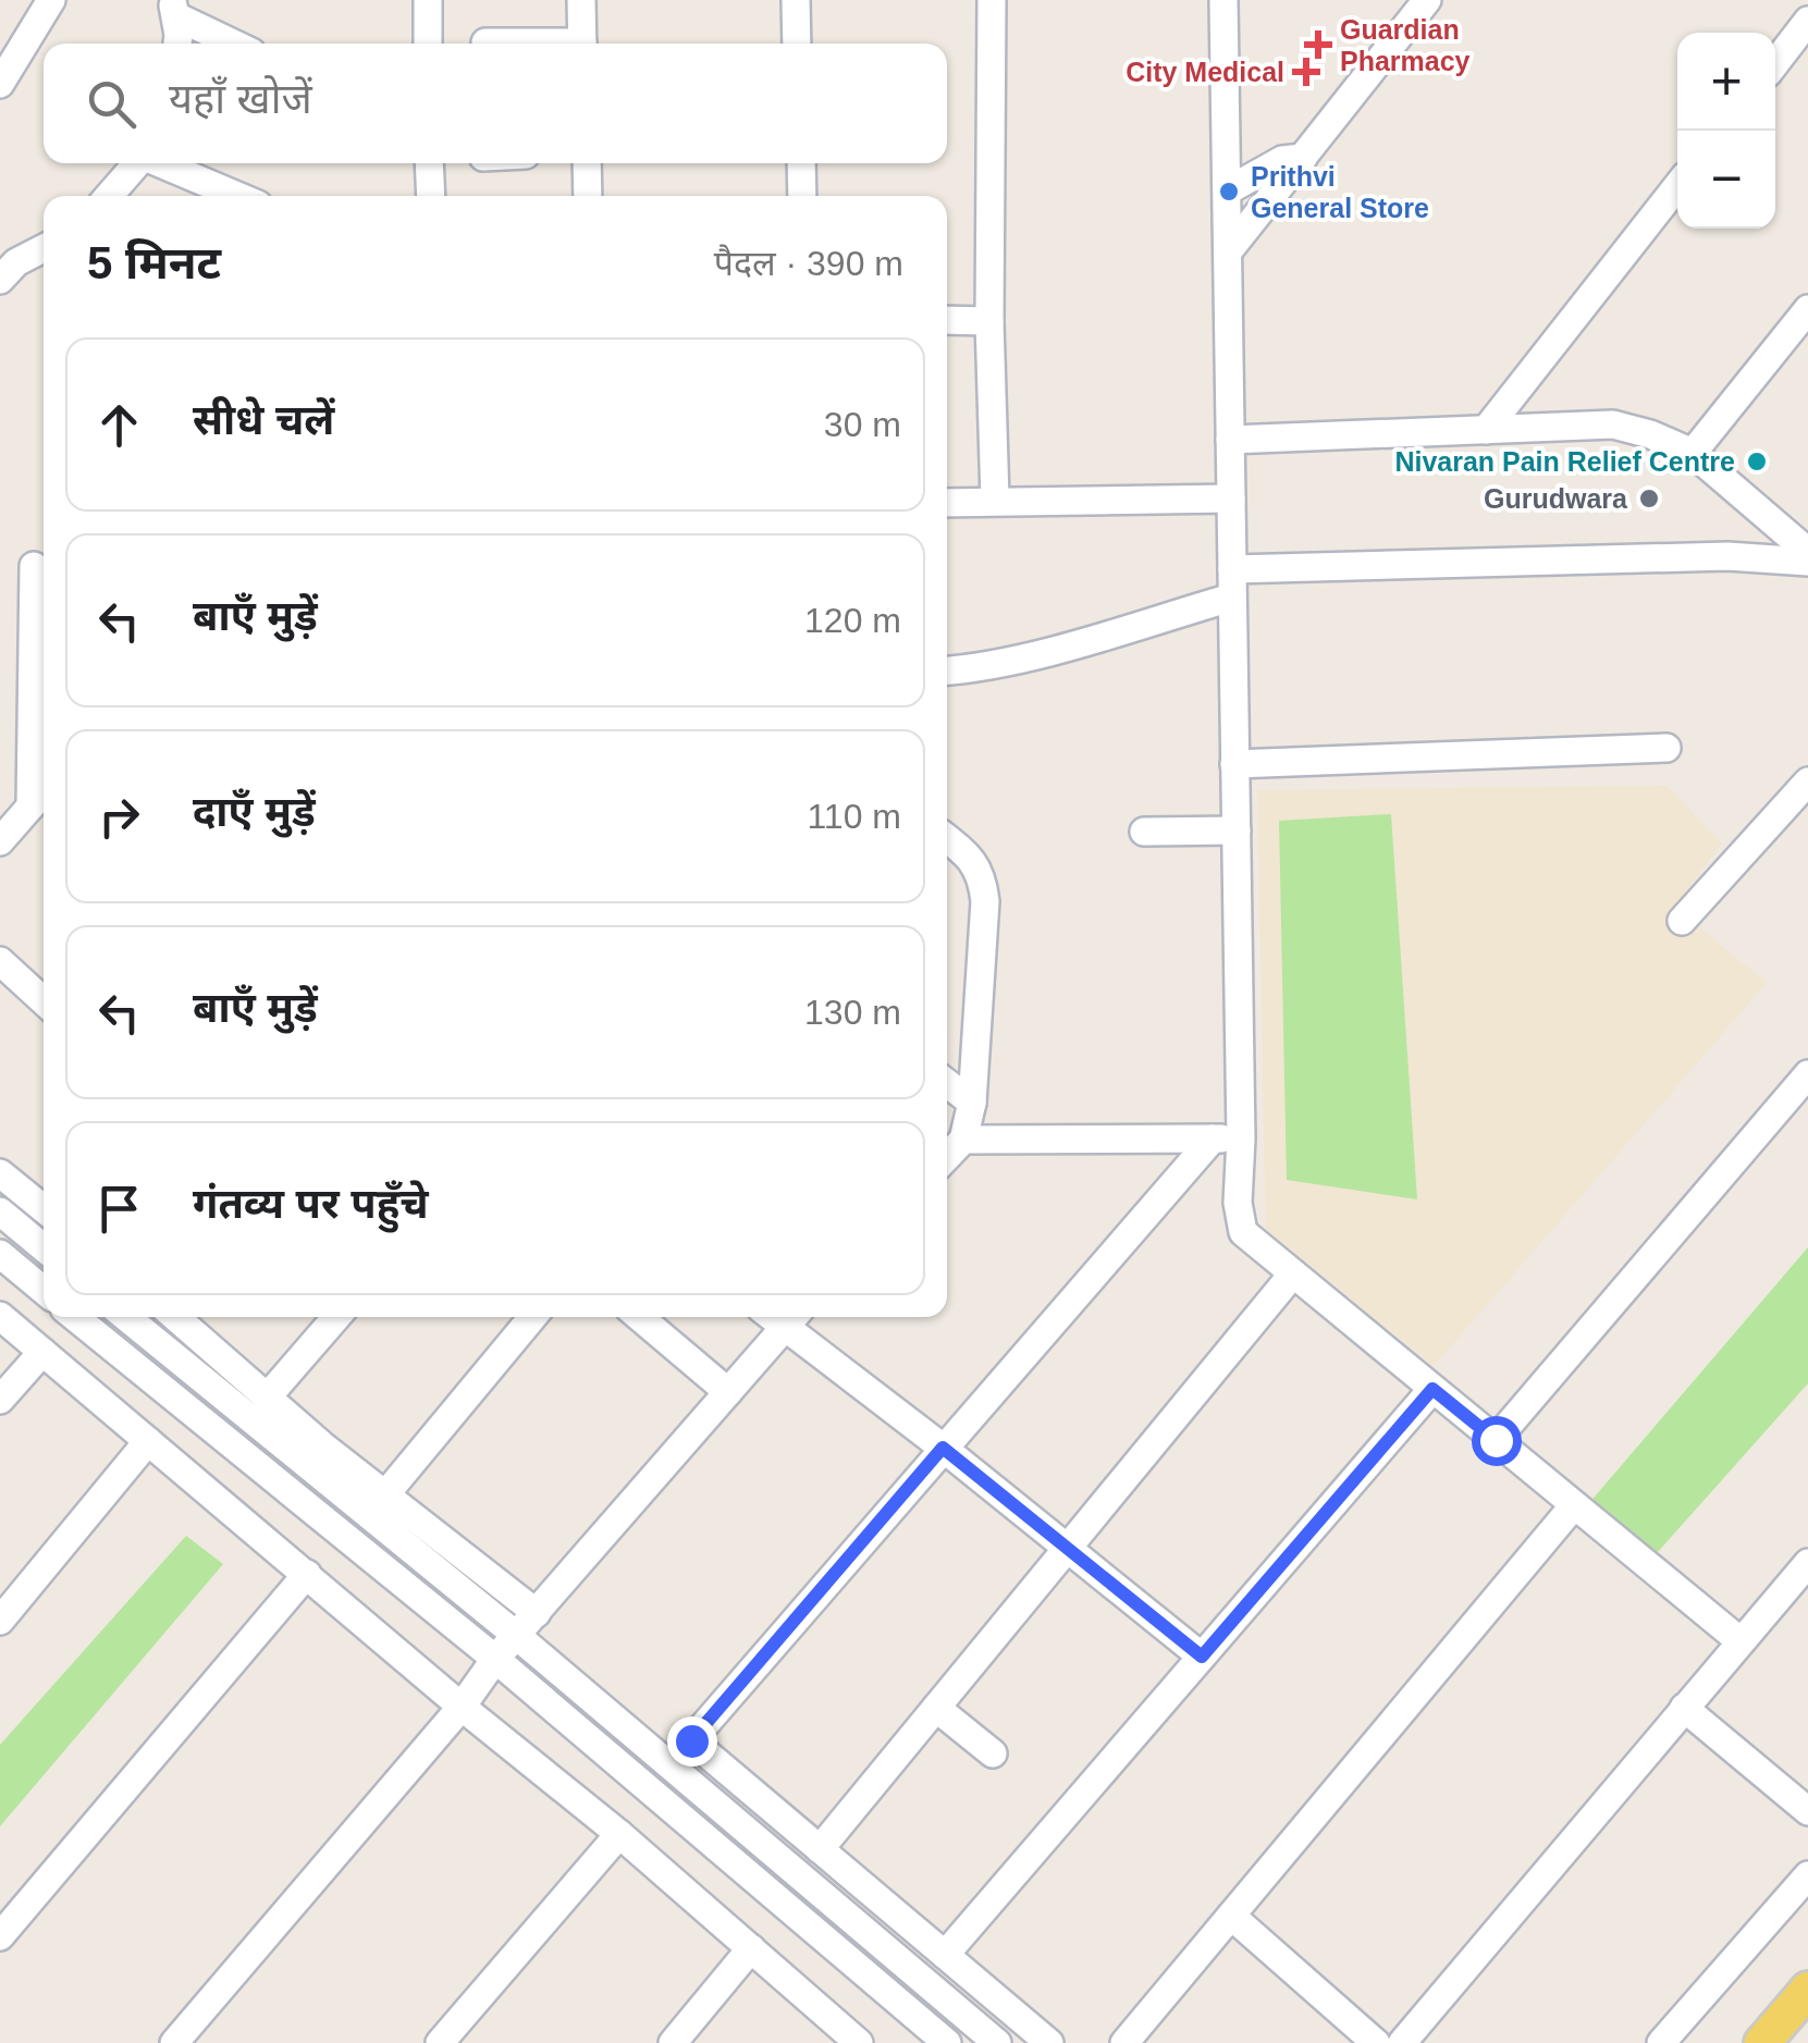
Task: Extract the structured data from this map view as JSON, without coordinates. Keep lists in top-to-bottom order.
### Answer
{
  "places": {
    "health": ["Guardian Pharmacy", "City Medical"],
    "other": ["Prithvi General Store", "Nivaran Pain Relief Centre", "Gurudwara"]
  },
  "page": {
    "map_buttons": ["+", "−"],
    "search": "यहाँ खोजें",
    "heading": ["5 मिनट", "पैदल · 390 m"],
    "list": [
      ["सीधे चलें", "30 m"],
      ["बाएँ मुड़ें", "120 m"],
      ["दाएँ मुड़ें", "110 m"],
      ["बाएँ मुड़ें", "130 m"],
      "गंतव्य पर पहुँचे"
    ]
  }
}
